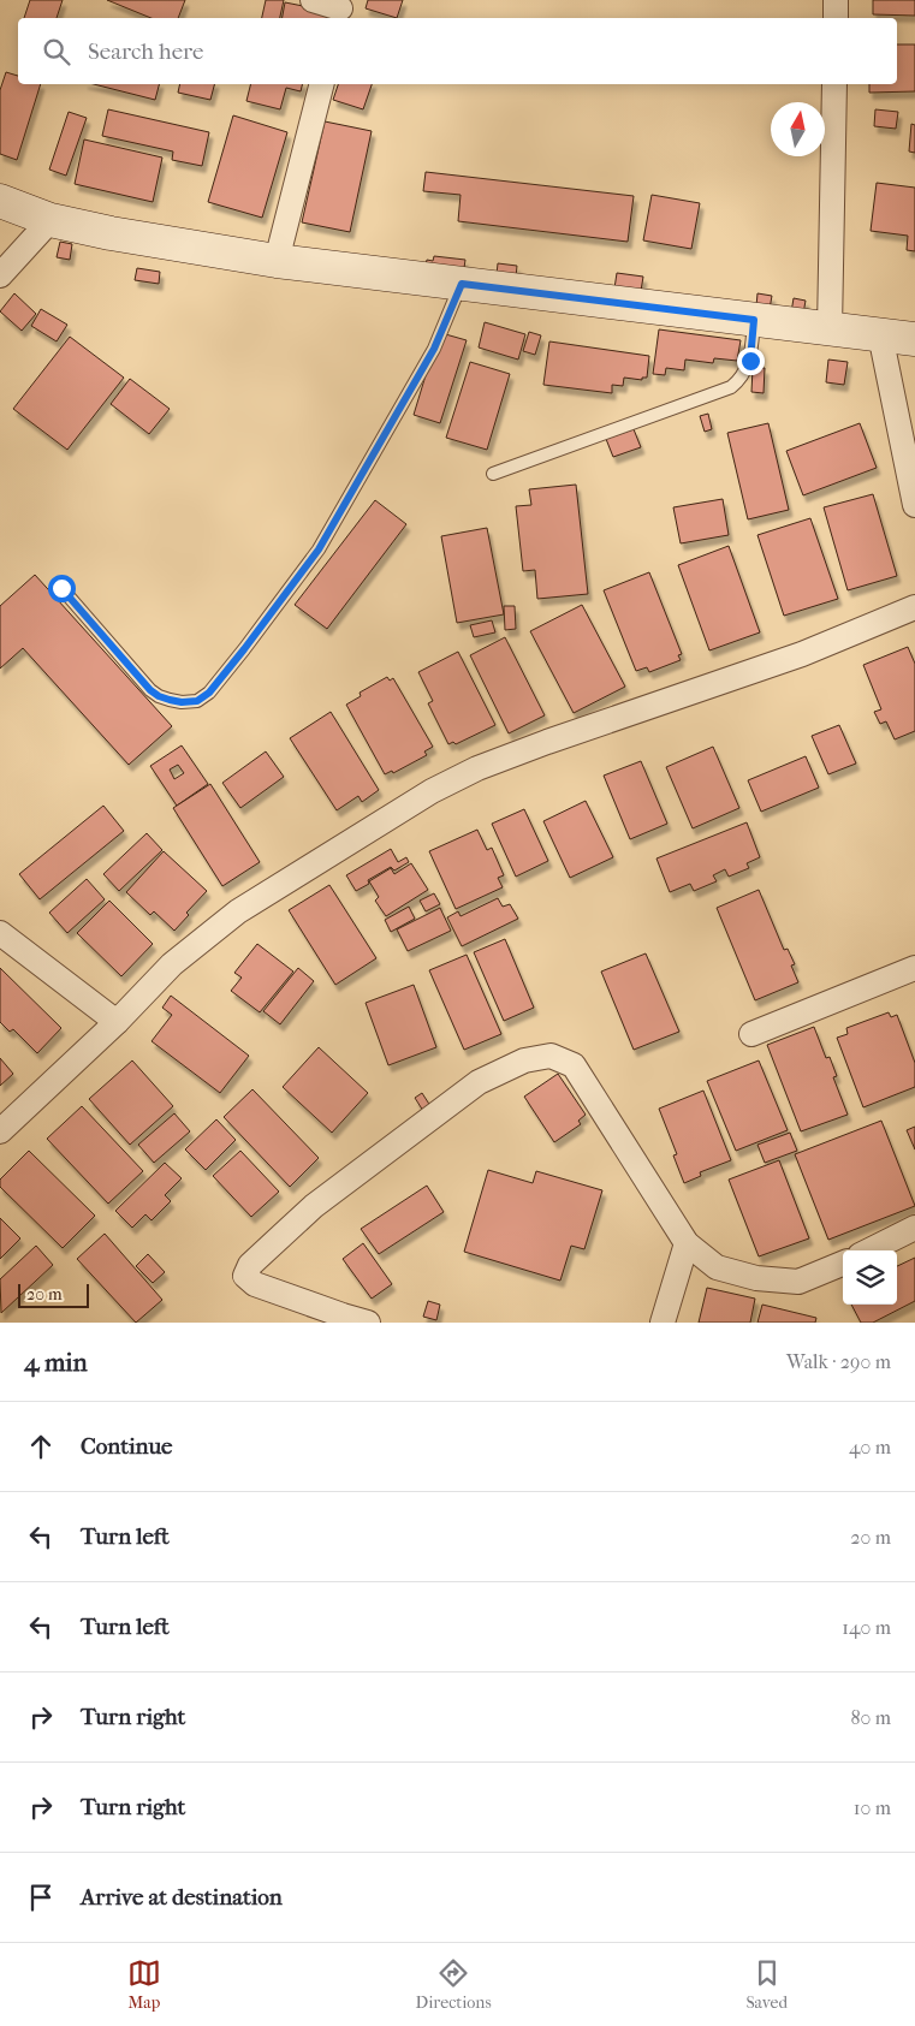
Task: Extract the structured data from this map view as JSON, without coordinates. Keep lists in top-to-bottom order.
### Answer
{
  "scale_bar": "20 m",
  "north": "top",
  "page": {
    "search": "Search here",
    "scale": "20 m",
    "heading": ["4 min", "Walk · 290 m"],
    "list": [
      ["Continue", "40 m"],
      ["Turn left", "20 m"],
      ["Turn left", "140 m"],
      ["Turn right", "80 m"],
      ["Turn right", "10 m"],
      "Arrive at destination"
    ],
    "nav": ["Map", "Directions", "Saved"]
  }
}
